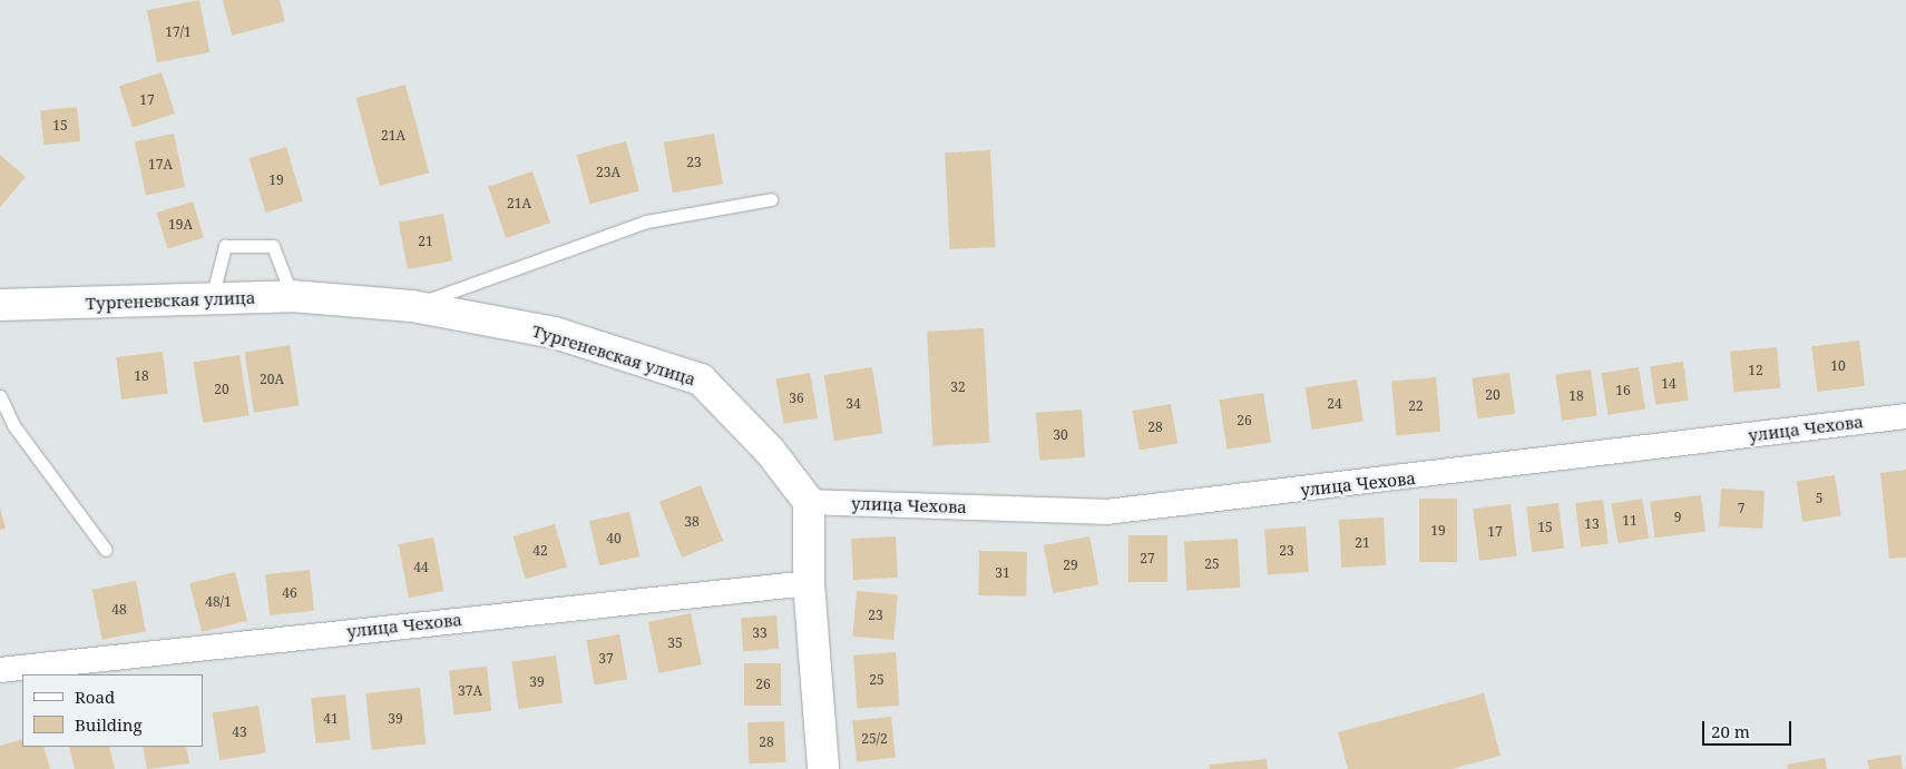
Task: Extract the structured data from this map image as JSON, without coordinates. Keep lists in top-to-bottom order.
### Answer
{
  "streets": {
    "street": ["Тургеневская улица", "улица Чехова"]
  },
  "crossings": [
    ["Тургеневская улица", "улица Чехова"]
  ],
  "house_numbers": [
    "17/1",
    "17",
    "15",
    "21А",
    "23",
    "17А",
    "23А",
    "19",
    "21А",
    "19А",
    "21",
    "10",
    "12",
    "18",
    "20А",
    "14",
    "32",
    "20",
    "16",
    "20",
    "18",
    "36",
    "34",
    "24",
    "22",
    "26",
    "28",
    "30",
    "5",
    "7",
    "9",
    "11",
    "38",
    "13",
    "15",
    "19",
    "17",
    "40",
    "21",
    "42",
    "23",
    "27",
    "25",
    "29",
    "44",
    "31",
    "46",
    "48/1",
    "48",
    "23",
    "33",
    "35",
    "37",
    "25",
    "39",
    "26",
    "37А",
    "41",
    "39",
    "43",
    "25/2",
    "28"
  ],
  "legend": ["Road", "Building"],
  "scale_bar": "20 m"
}
